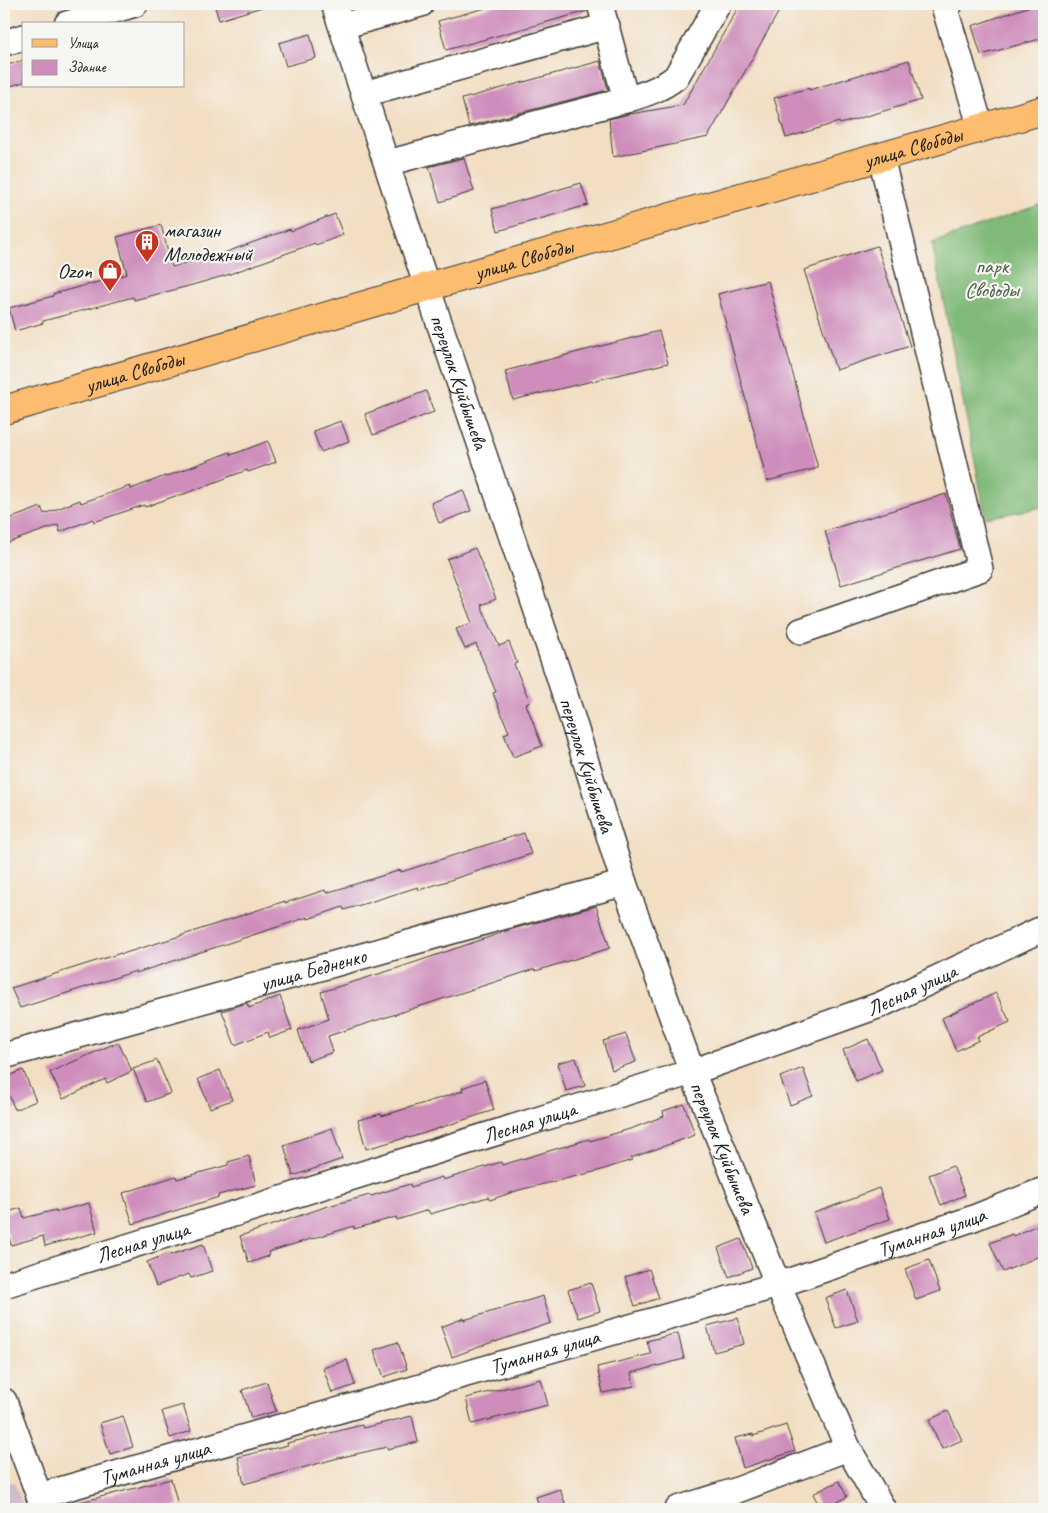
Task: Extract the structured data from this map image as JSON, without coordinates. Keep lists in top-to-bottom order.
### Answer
{
  "streets": {
    "main road": ["улица Свободы"],
    "street": [
      "переулок Куйбышева",
      "улица Бедненко",
      "Лесная улица",
      "Туманная улица"
    ]
  },
  "crossings": [
    ["улица Свободы", "переулок Куйбышева"],
    ["переулок Куйбышева", "улица Бедненко"],
    ["переулок Куйбышева", "Лесная улица"],
    ["переулок Куйбышева", "Туманная улица"]
  ],
  "parks": ["парк Свободы"],
  "places": {
    "building": ["магазин Молодежный"],
    "shop": ["Ozon"]
  },
  "legend": ["Улица", "Здание"]
}
